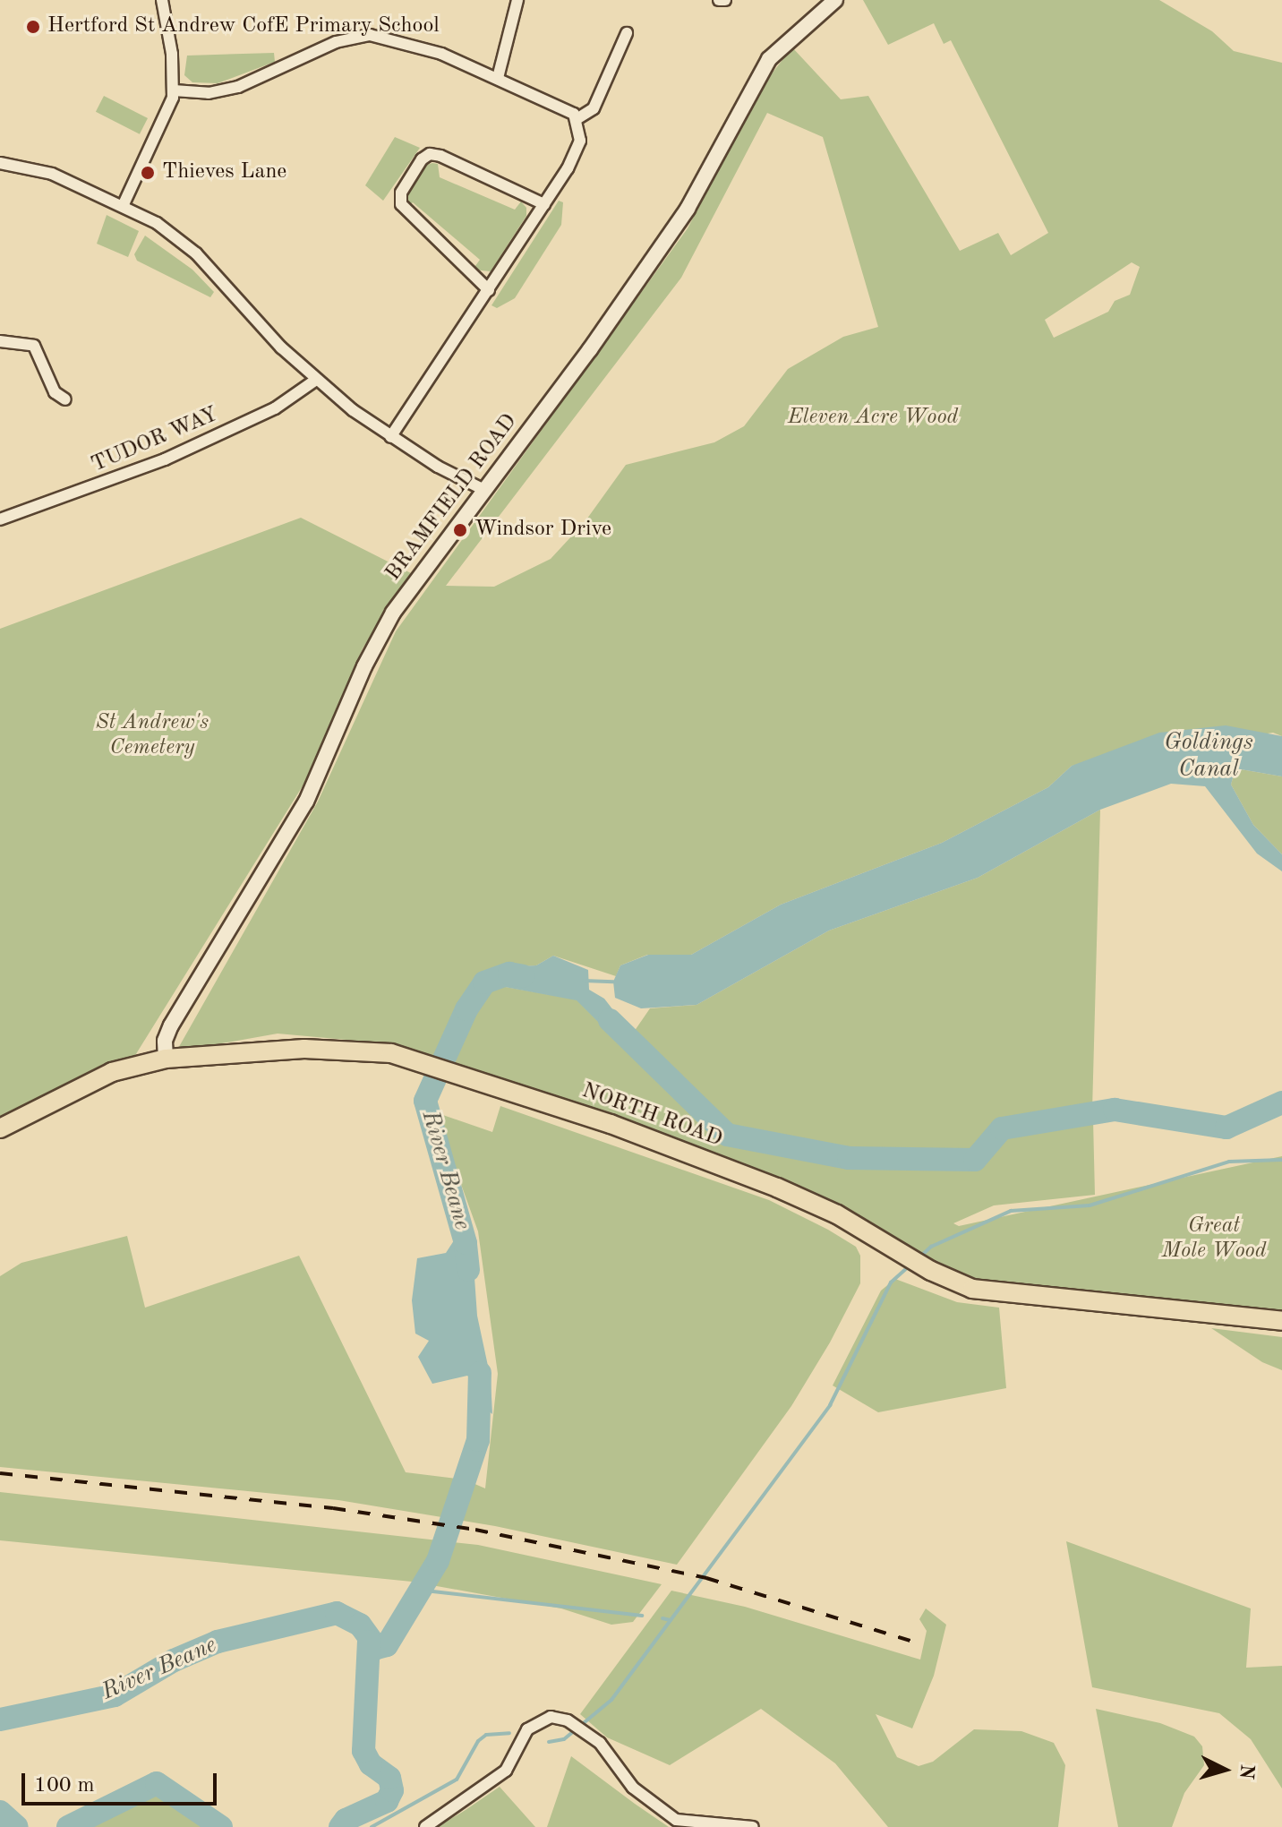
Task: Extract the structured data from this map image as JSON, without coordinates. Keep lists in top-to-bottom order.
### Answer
{
  "streets": {
    "main road": ["NORTH ROAD"],
    "street": ["TUDOR WAY", "BRAMFIELD ROAD"]
  },
  "crossings": [
    ["BRAMFIELD ROAD", "NORTH ROAD"]
  ],
  "water": ["Goldings Canal", "River Beane"],
  "parks": ["Eleven Acre Wood", "St Andrew's Cemetery", "Great Mole Wood"],
  "places": ["Hertford St Andrew CofE Primary School", "Thieves Lane", "Windsor Drive"],
  "scale_bar": "100 m",
  "north": "right"
}
